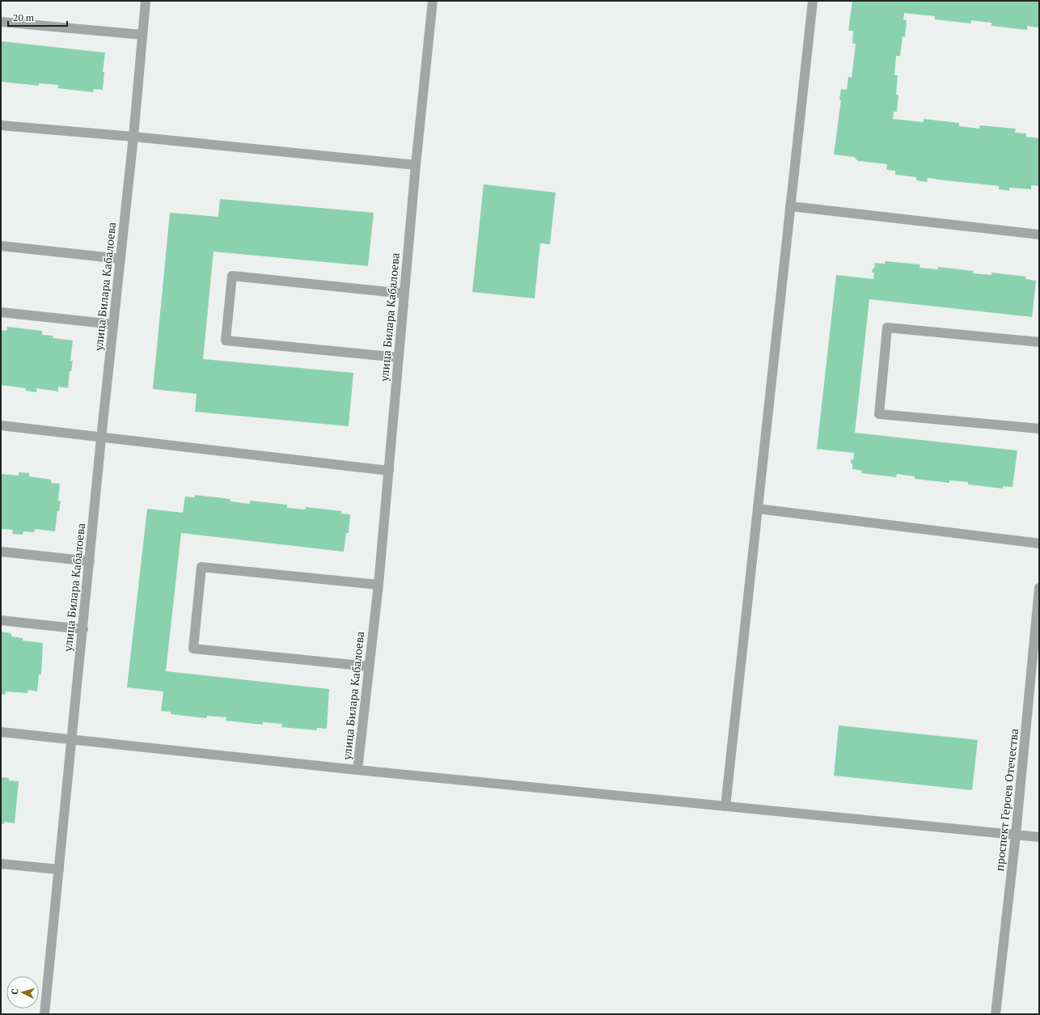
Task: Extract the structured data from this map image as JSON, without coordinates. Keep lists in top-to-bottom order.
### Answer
{
  "streets": {
    "street": ["улица Билара Кабалоева", "проспект Героев Отечества"]
  },
  "scale_bar": "20 m",
  "north": "left"
}
